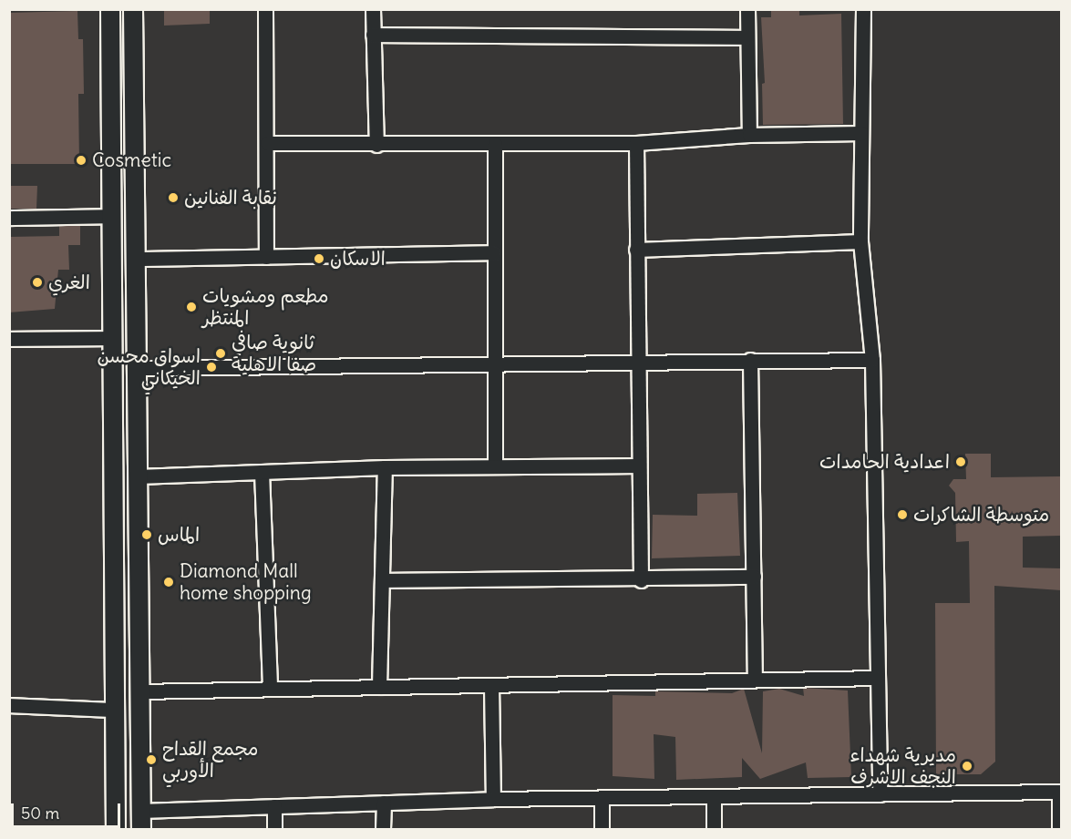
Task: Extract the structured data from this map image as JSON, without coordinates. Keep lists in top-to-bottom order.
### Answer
{
  "places": [
    "Cosmetic",
    "نقابة الفنانين",
    "الاسكان",
    "الغري",
    "مطعم ومشويات المنتظر",
    "ثانوية صافي صفا الاهلية",
    "اسواق محسن الخيكاني",
    "اعدادية الحامدات",
    "متوسطة الشاكرات",
    "الماس",
    "Diamond Mall home shopping",
    "مجمع القداح الأوربي",
    "مديرية شهداء النجف الاشرف"
  ],
  "scale_bar": "50 m"
}
